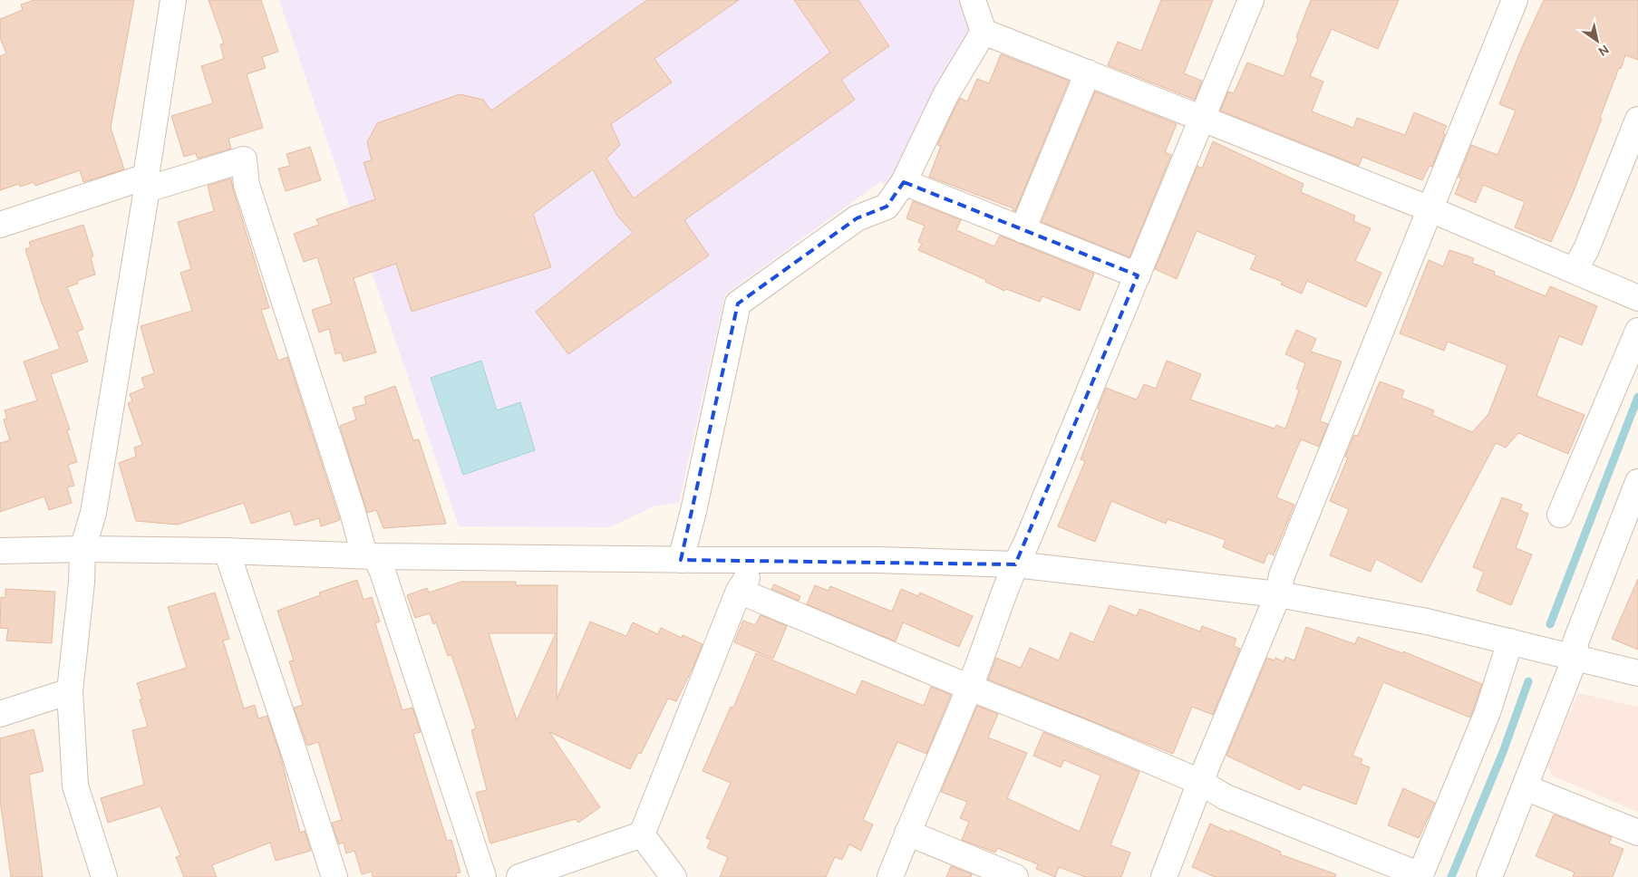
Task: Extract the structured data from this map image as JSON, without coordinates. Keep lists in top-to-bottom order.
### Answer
{
  "north": "bottom right"
}
